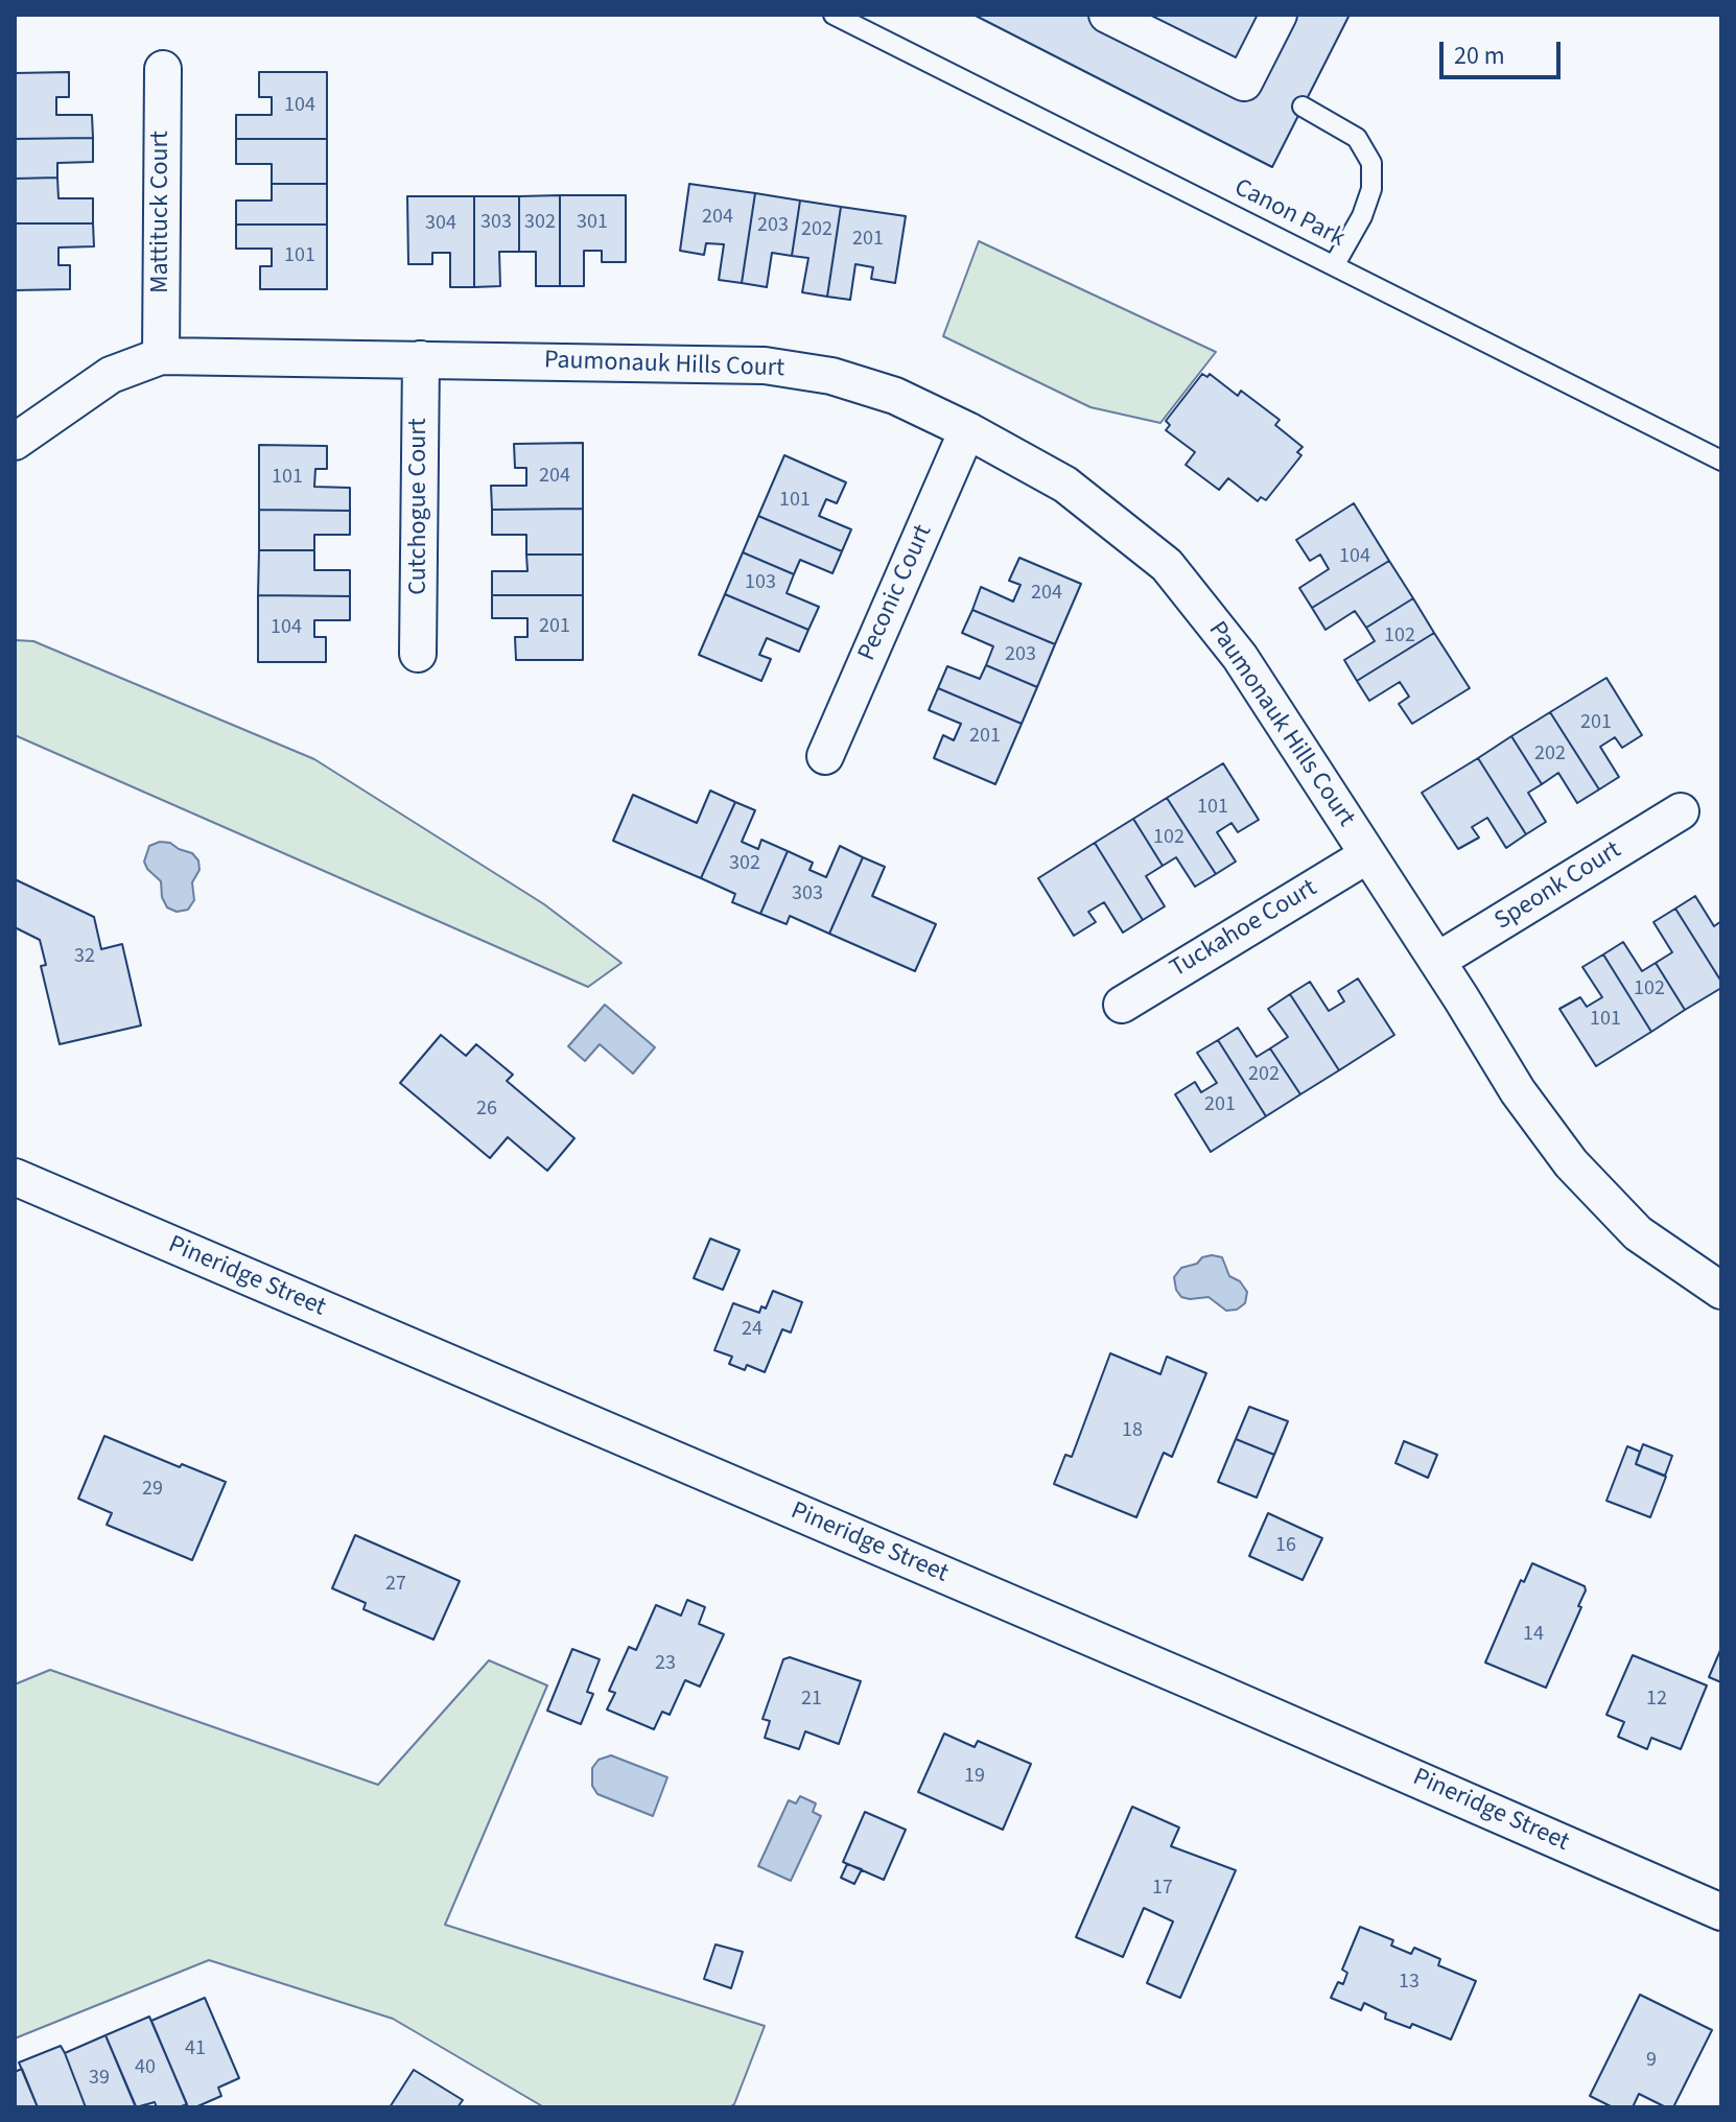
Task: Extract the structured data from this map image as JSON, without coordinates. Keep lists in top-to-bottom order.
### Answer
{
  "streets": {
    "street": [
      "Mattituck Court",
      "Paumonauk Hills Court",
      "Cutchogue Court",
      "Peconic Court",
      "Speonk Court",
      "Tuckahoe Court",
      "Pineridge Street"
    ],
    "lane": ["Canon Park"]
  },
  "crossings": [
    ["Mattituck Court", "Paumonauk Hills Court"],
    ["Paumonauk Hills Court", "Cutchogue Court"],
    ["Paumonauk Hills Court", "Peconic Court"],
    ["Paumonauk Hills Court", "Speonk Court"],
    ["Paumonauk Hills Court", "Tuckahoe Court"]
  ],
  "house_numbers": [
    "104",
    "204",
    "303",
    "302",
    "301",
    "304",
    "203",
    "202",
    "201",
    "101",
    "204",
    "101",
    "101",
    "104",
    "103",
    "204",
    "201",
    "104",
    "102",
    "203",
    "201",
    "201",
    "202",
    "101",
    "102",
    "302",
    "303",
    "32",
    "102",
    "101",
    "202",
    "201",
    "26",
    "24",
    "18",
    "29",
    "16",
    "27",
    "14",
    "23",
    "21",
    "12",
    "19",
    "17",
    "13",
    "41",
    "9",
    "40",
    "39"
  ],
  "scale_bar": "20 m"
}
